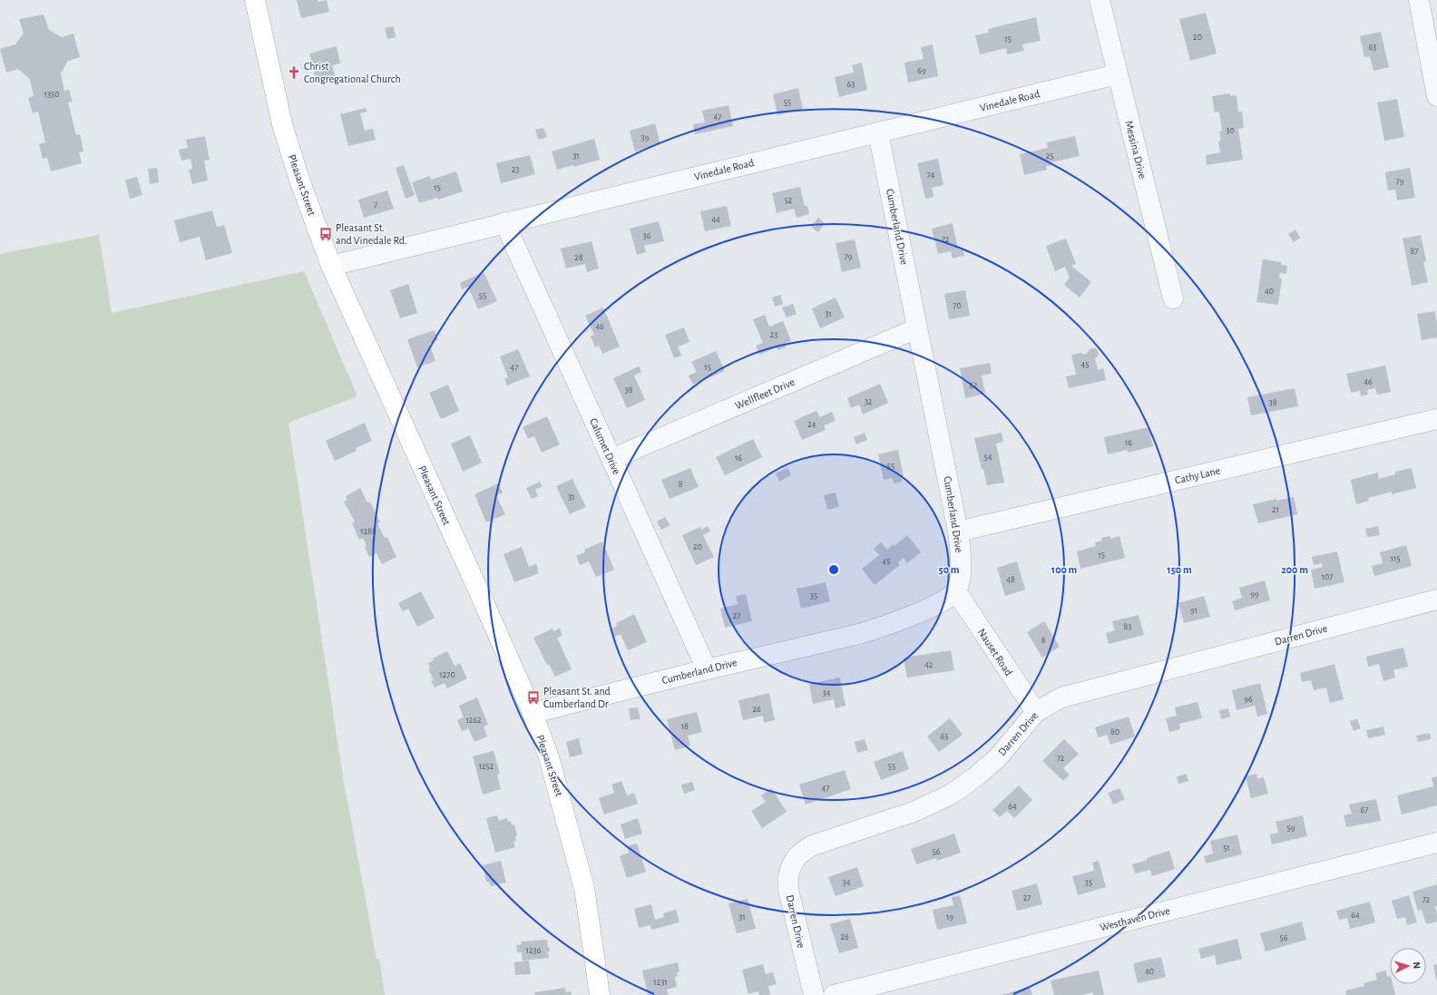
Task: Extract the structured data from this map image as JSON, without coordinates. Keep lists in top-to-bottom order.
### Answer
{
  "streets": {
    "main road": ["Pleasant Street"],
    "street": [
      "Vinedale Road",
      "Messina Drive",
      "Cumberland Drive",
      "Wellfleet Drive",
      "Calumet Drive",
      "Cathy Lane",
      "Darren Drive",
      "Nauset Road",
      "Westhaven Drive"
    ]
  },
  "crossings": [
    ["Vinedale Road", "Messina Drive"],
    ["Vinedale Road", "Pleasant Street"],
    ["Vinedale Road", "Cumberland Drive"],
    ["Vinedale Road", "Calumet Drive"],
    ["Pleasant Street", "Cumberland Drive"],
    ["Cumberland Drive", "Wellfleet Drive"],
    ["Cumberland Drive", "Calumet Drive"],
    ["Cumberland Drive", "Cathy Lane"],
    ["Cumberland Drive", "Nauset Road"],
    ["Wellfleet Drive", "Calumet Drive"],
    ["Darren Drive", "Nauset Road"]
  ],
  "places": {
    "church": ["Christ Congregational Church"],
    "bus stop": ["Pleasant St. and Vinedale Rd.", "Pleasant St. and Cumberland Dr"]
  },
  "house_numbers": [
    "20",
    "15",
    "63",
    "69",
    "63",
    "1350",
    "55",
    "47",
    "30",
    "39",
    "31",
    "25",
    "23",
    "74",
    "79",
    "15",
    "52",
    "7",
    "44",
    "36",
    "72",
    "87",
    "79",
    "28",
    "40",
    "55",
    "70",
    "31",
    "46",
    "23",
    "45",
    "47",
    "15",
    "46",
    "62",
    "38",
    "32",
    "38",
    "24",
    "16",
    "54",
    "16",
    "55",
    "8",
    "31",
    "21",
    "1288",
    "20",
    "15",
    "115",
    "45",
    "107",
    "48",
    "99",
    "35",
    "91",
    "27",
    "83",
    "8",
    "42",
    "1270",
    "34",
    "96",
    "26",
    "1262",
    "18",
    "80",
    "65",
    "72",
    "1252",
    "55",
    "47",
    "64",
    "67",
    "59",
    "51",
    "56",
    "34",
    "35",
    "27",
    "72",
    "64",
    "31",
    "19",
    "26",
    "56",
    "1236",
    "40",
    "1231"
  ],
  "north": "right",
  "rings": [
    "50 m",
    "100 m",
    "150 m",
    "200 m"
  ]
}
